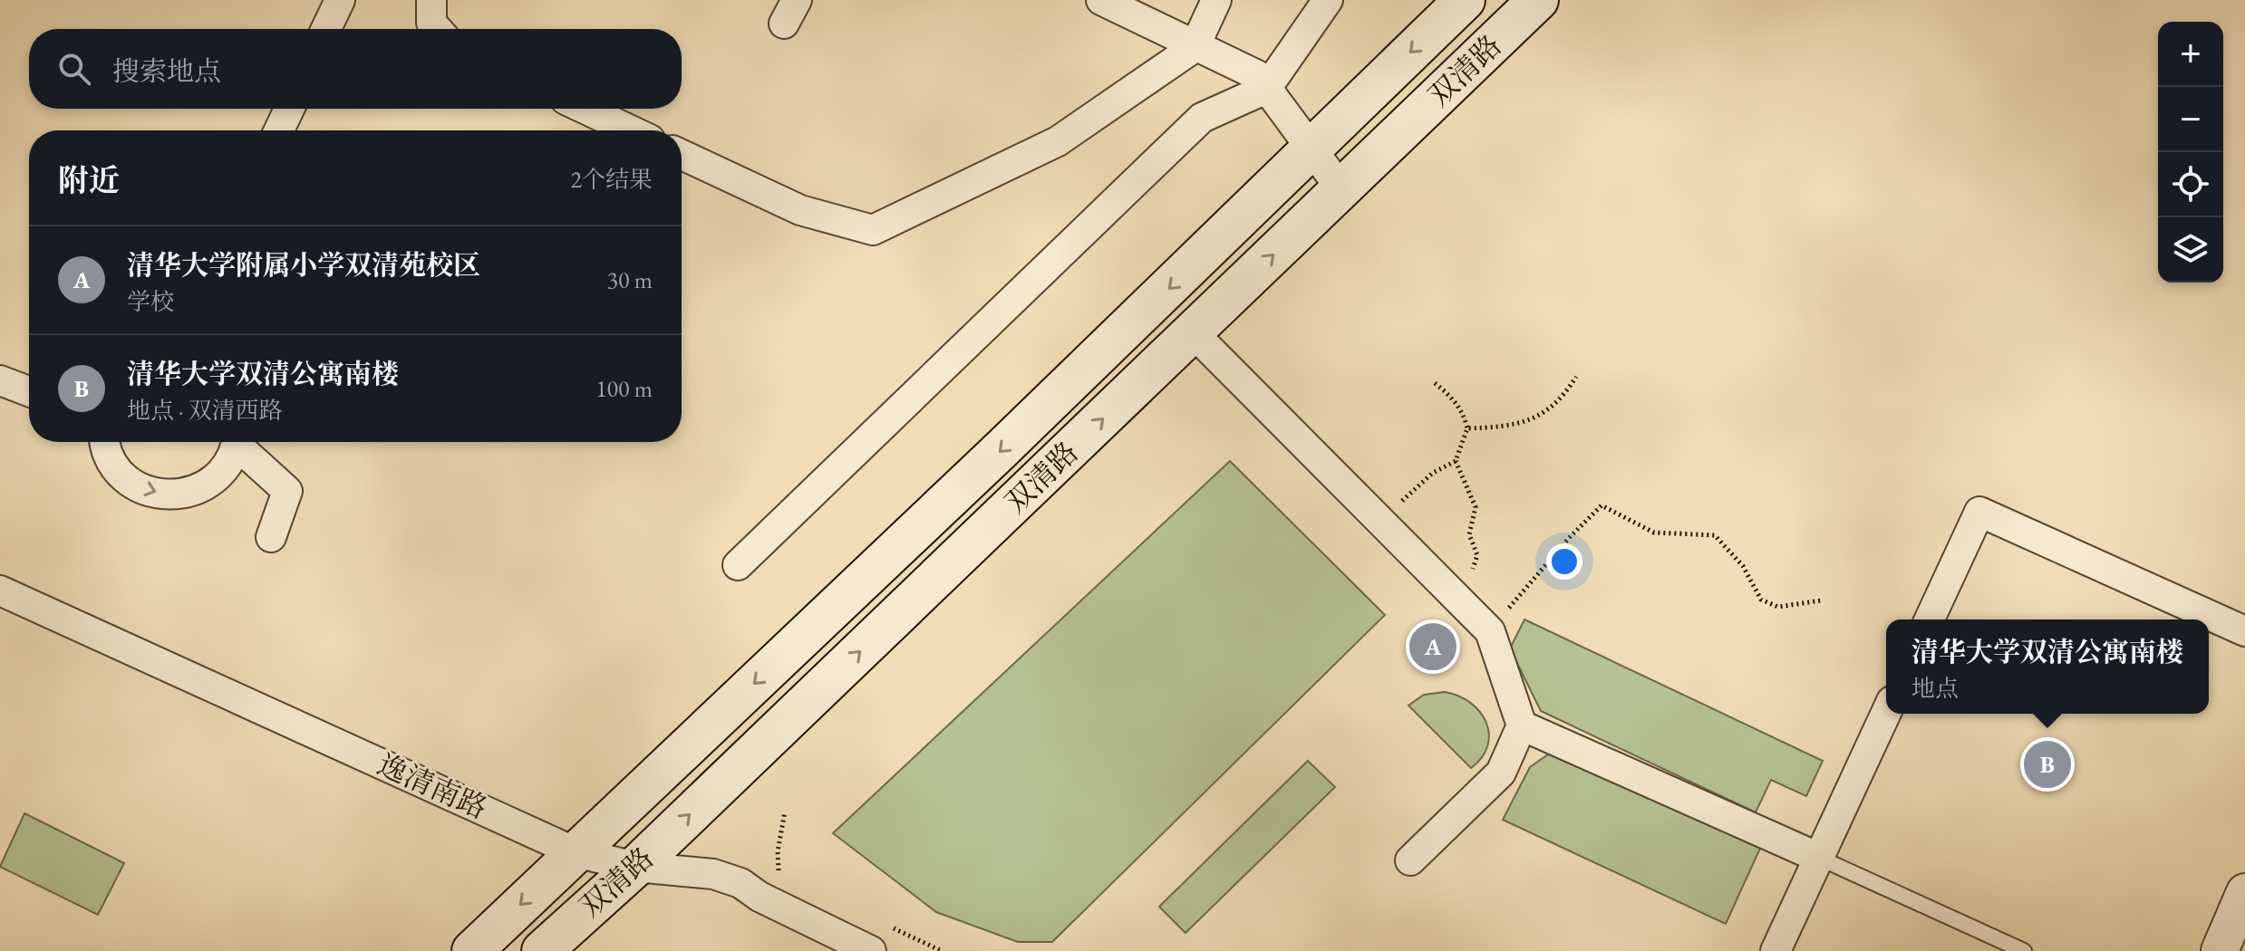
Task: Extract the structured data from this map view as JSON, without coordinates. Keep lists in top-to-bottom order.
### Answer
{
  "streets": {
    "main road": ["双清路"],
    "street": ["逸清南路"]
  },
  "crossings": [
    ["双清路", "逸清南路"]
  ],
  "page": {
    "map_buttons": ["+", "−"],
    "search": "搜索地点",
    "heading": ["附近", "2个结果"],
    "list": [
      {
        "mark": "A",
        "name": "清华大学附属小学双清苑校区",
        "note": "学校",
        "value": "30 m"
      },
      {
        "mark": "B",
        "name": "清华大学双清公寓南楼",
        "note": "地点 · 双清西路",
        "value": "100 m"
      }
    ],
    "pins": ["A", "B"],
    "popup": ["清华大学双清公寓南楼", "地点"]
  }
}
